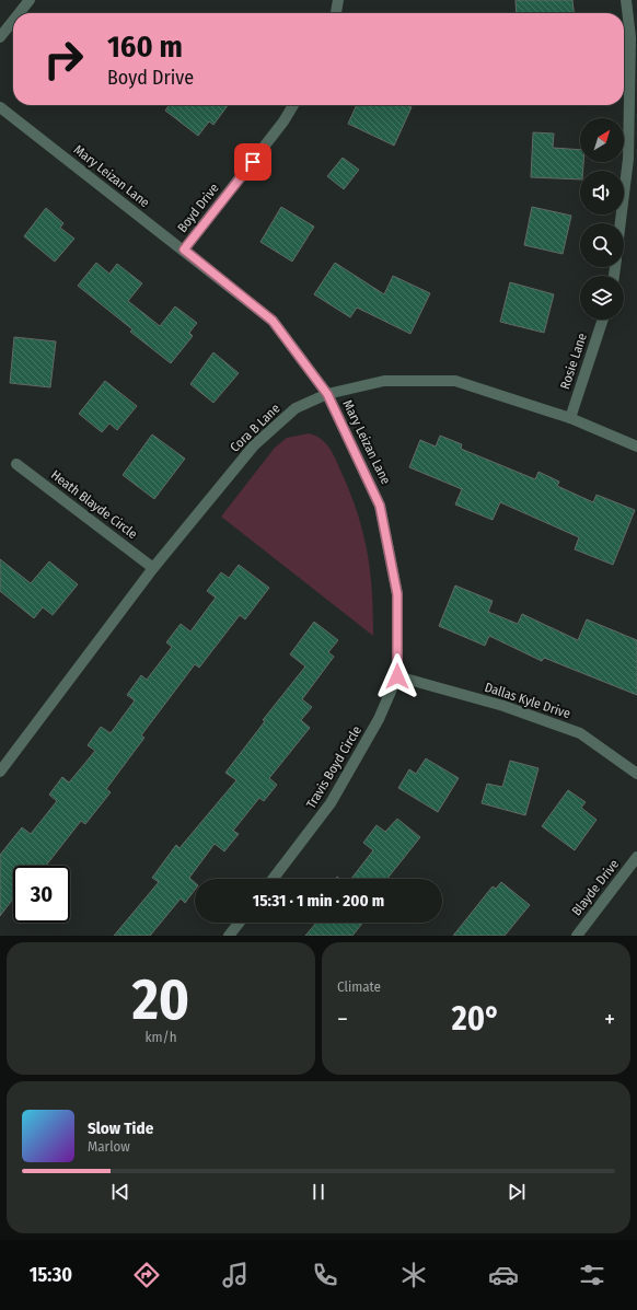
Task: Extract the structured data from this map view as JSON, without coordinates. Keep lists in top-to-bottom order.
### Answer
{
  "streets": {
    "street": [
      "Mary Leizan Lane",
      "Boyd Drive",
      "Rosie Lane",
      "Cora B Lane",
      "Heath Blayde Circle",
      "Dallas Kyle Drive",
      "Travis Boyd Circle",
      "Blayde Drive"
    ]
  },
  "crossings": [
    ["Mary Leizan Lane", "Boyd Drive"],
    ["Mary Leizan Lane", "Cora B Lane"],
    ["Mary Leizan Lane", "Dallas Kyle Drive"],
    ["Mary Leizan Lane", "Travis Boyd Circle"],
    ["Rosie Lane", "Cora B Lane"],
    ["Cora B Lane", "Heath Blayde Circle"],
    ["Dallas Kyle Drive", "Travis Boyd Circle"]
  ],
  "north": "top right",
  "page": {
    "turn": ["160 m", "Boyd Drive"],
    "limit": "30",
    "trip": "15:31 · 1 min · 200 m",
    "tile": [
      ["20", "km/h"],
      "Climate"
    ],
    "heat": ["−", "20°", "+"],
    "song": ["Slow Tide", "Marlow"],
    "tabs": "15:30"
  }
}
